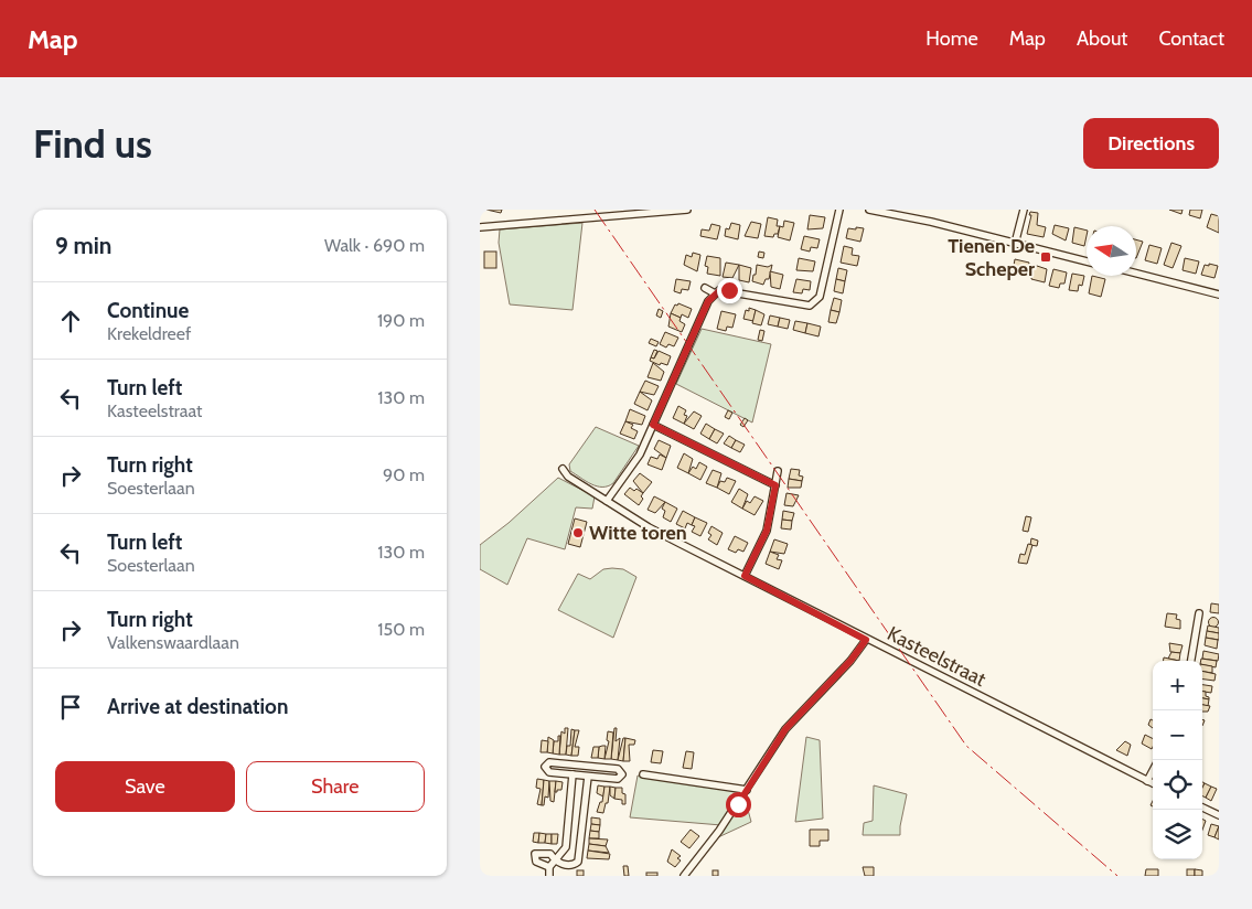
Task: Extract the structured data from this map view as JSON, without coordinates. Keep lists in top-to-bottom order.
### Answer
{
  "streets": {
    "street": ["Kasteelstraat"]
  },
  "places": {
    "transit": ["Tienen De Scheper"],
    "other": ["Witte toren"]
  },
  "north": "left",
  "page": {
    "header": "Map",
    "nav": [
      "Home",
      "Map",
      "About",
      "Contact"
    ],
    "buttons": [
      "Directions",
      ["Save", "Share"]
    ],
    "title": "Find us",
    "heading": ["9 min", "Walk · 690 m"],
    "list": [
      ["Continue", "Krekeldreef", "190 m"],
      ["Turn left", "Kasteelstraat", "130 m"],
      ["Turn right", "Soesterlaan", "90 m"],
      ["Turn left", "Soesterlaan", "130 m"],
      ["Turn right", "Valkenswaardlaan", "150 m"],
      "Arrive at destination"
    ],
    "map_buttons": ["+", "−"]
  }
}
